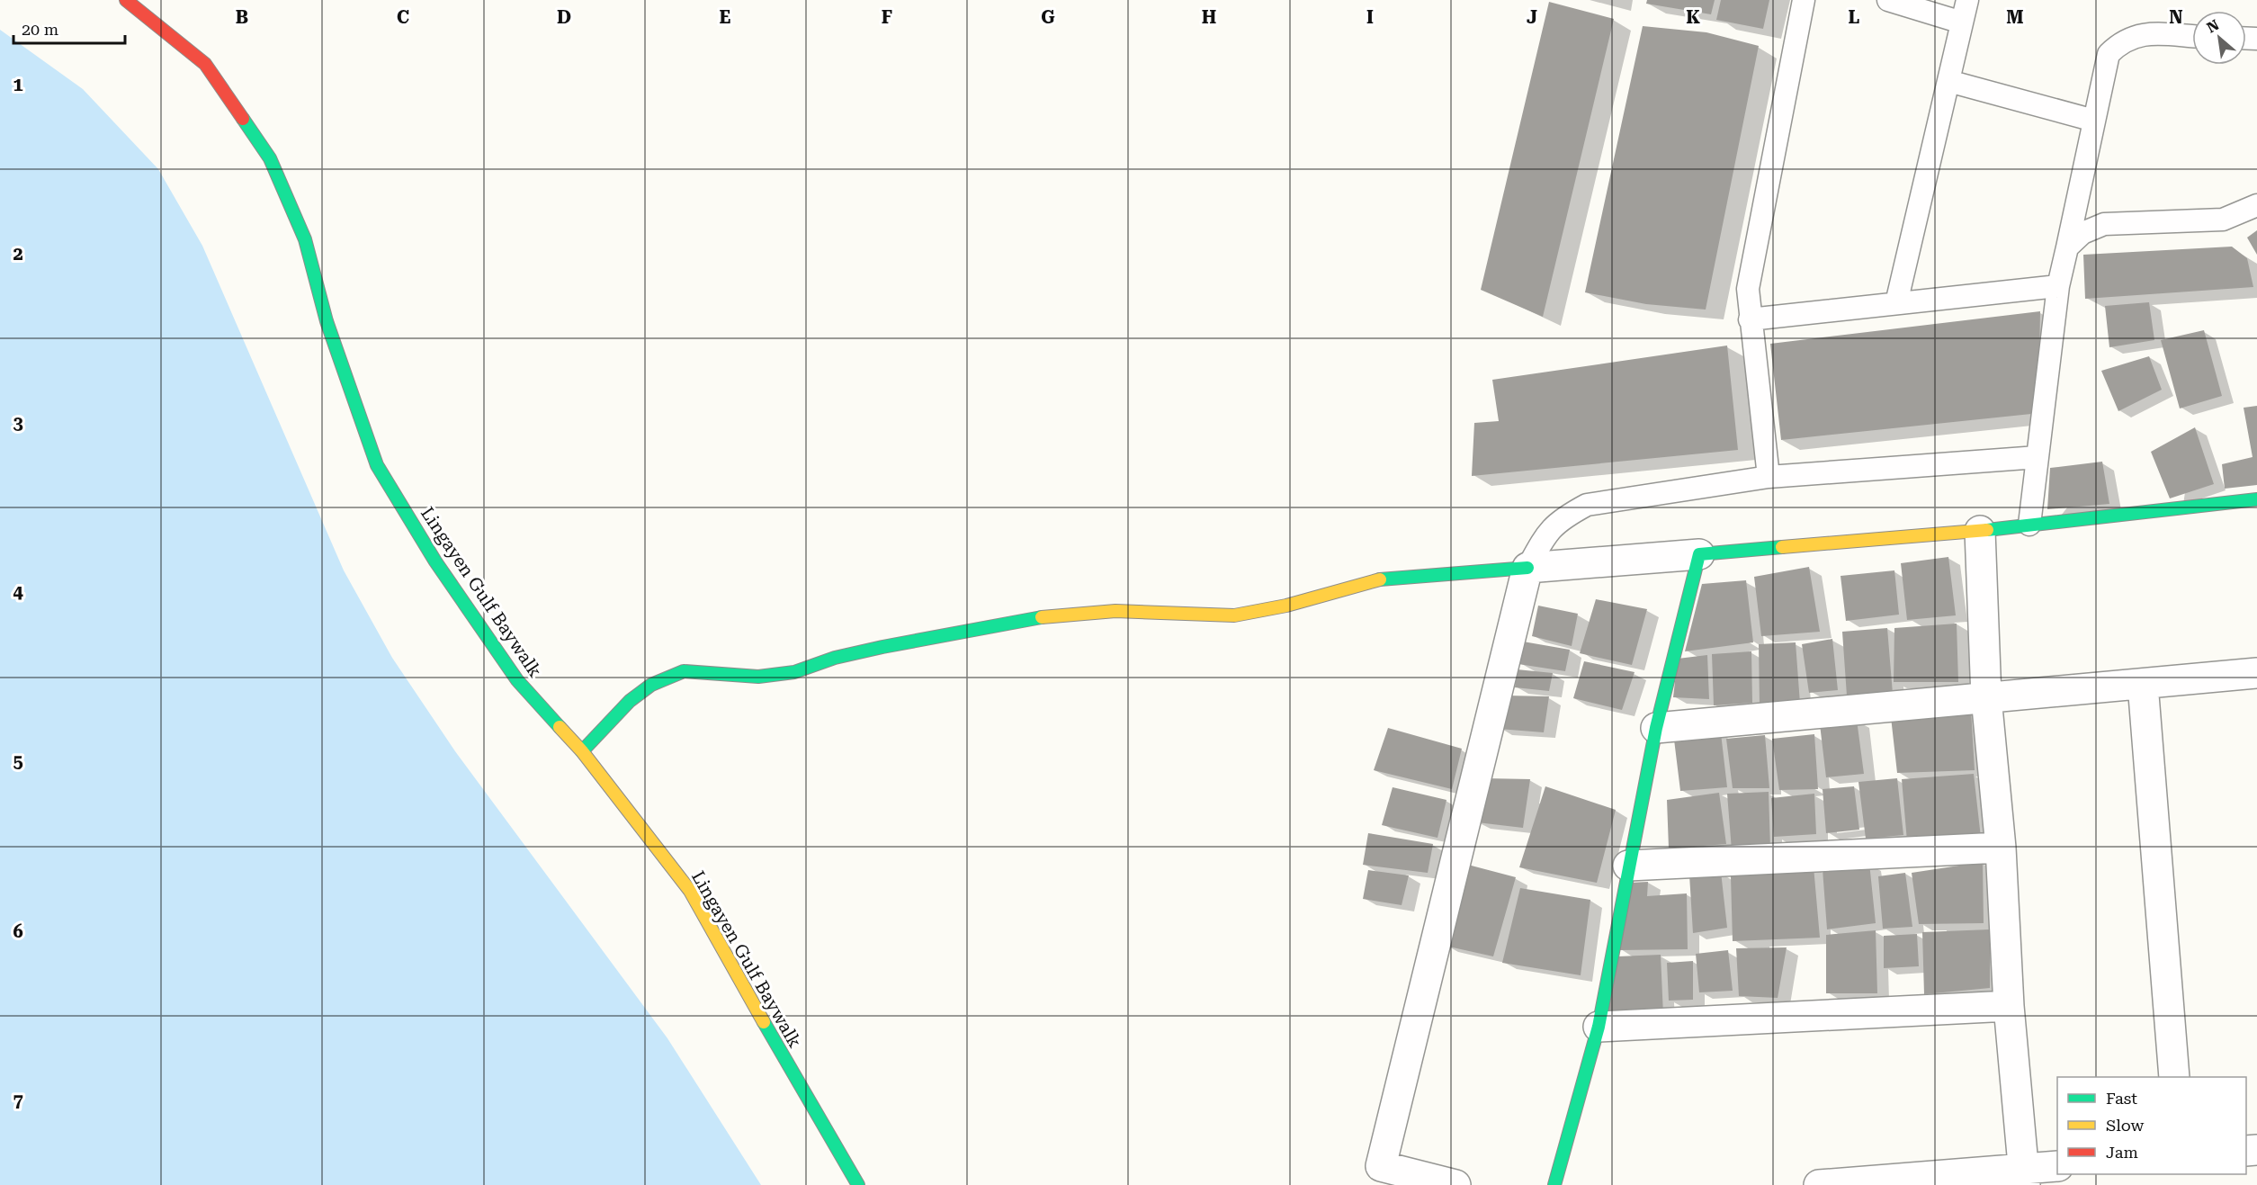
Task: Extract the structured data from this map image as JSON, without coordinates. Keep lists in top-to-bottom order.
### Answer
{
  "streets": {
    "street": ["Lingayen Gulf Baywalk"]
  },
  "legend": ["Fast", "Slow", "Jam"],
  "scale_bar": "20 m",
  "north": "top left",
  "grid": {
    "columns": [
      "B",
      "C",
      "D",
      "E",
      "F",
      "G",
      "H",
      "I",
      "J",
      "K",
      "L",
      "M",
      "N"
    ],
    "rows": [
      "1",
      "2",
      "3",
      "4",
      "5",
      "6",
      "7"
    ]
  }
}
